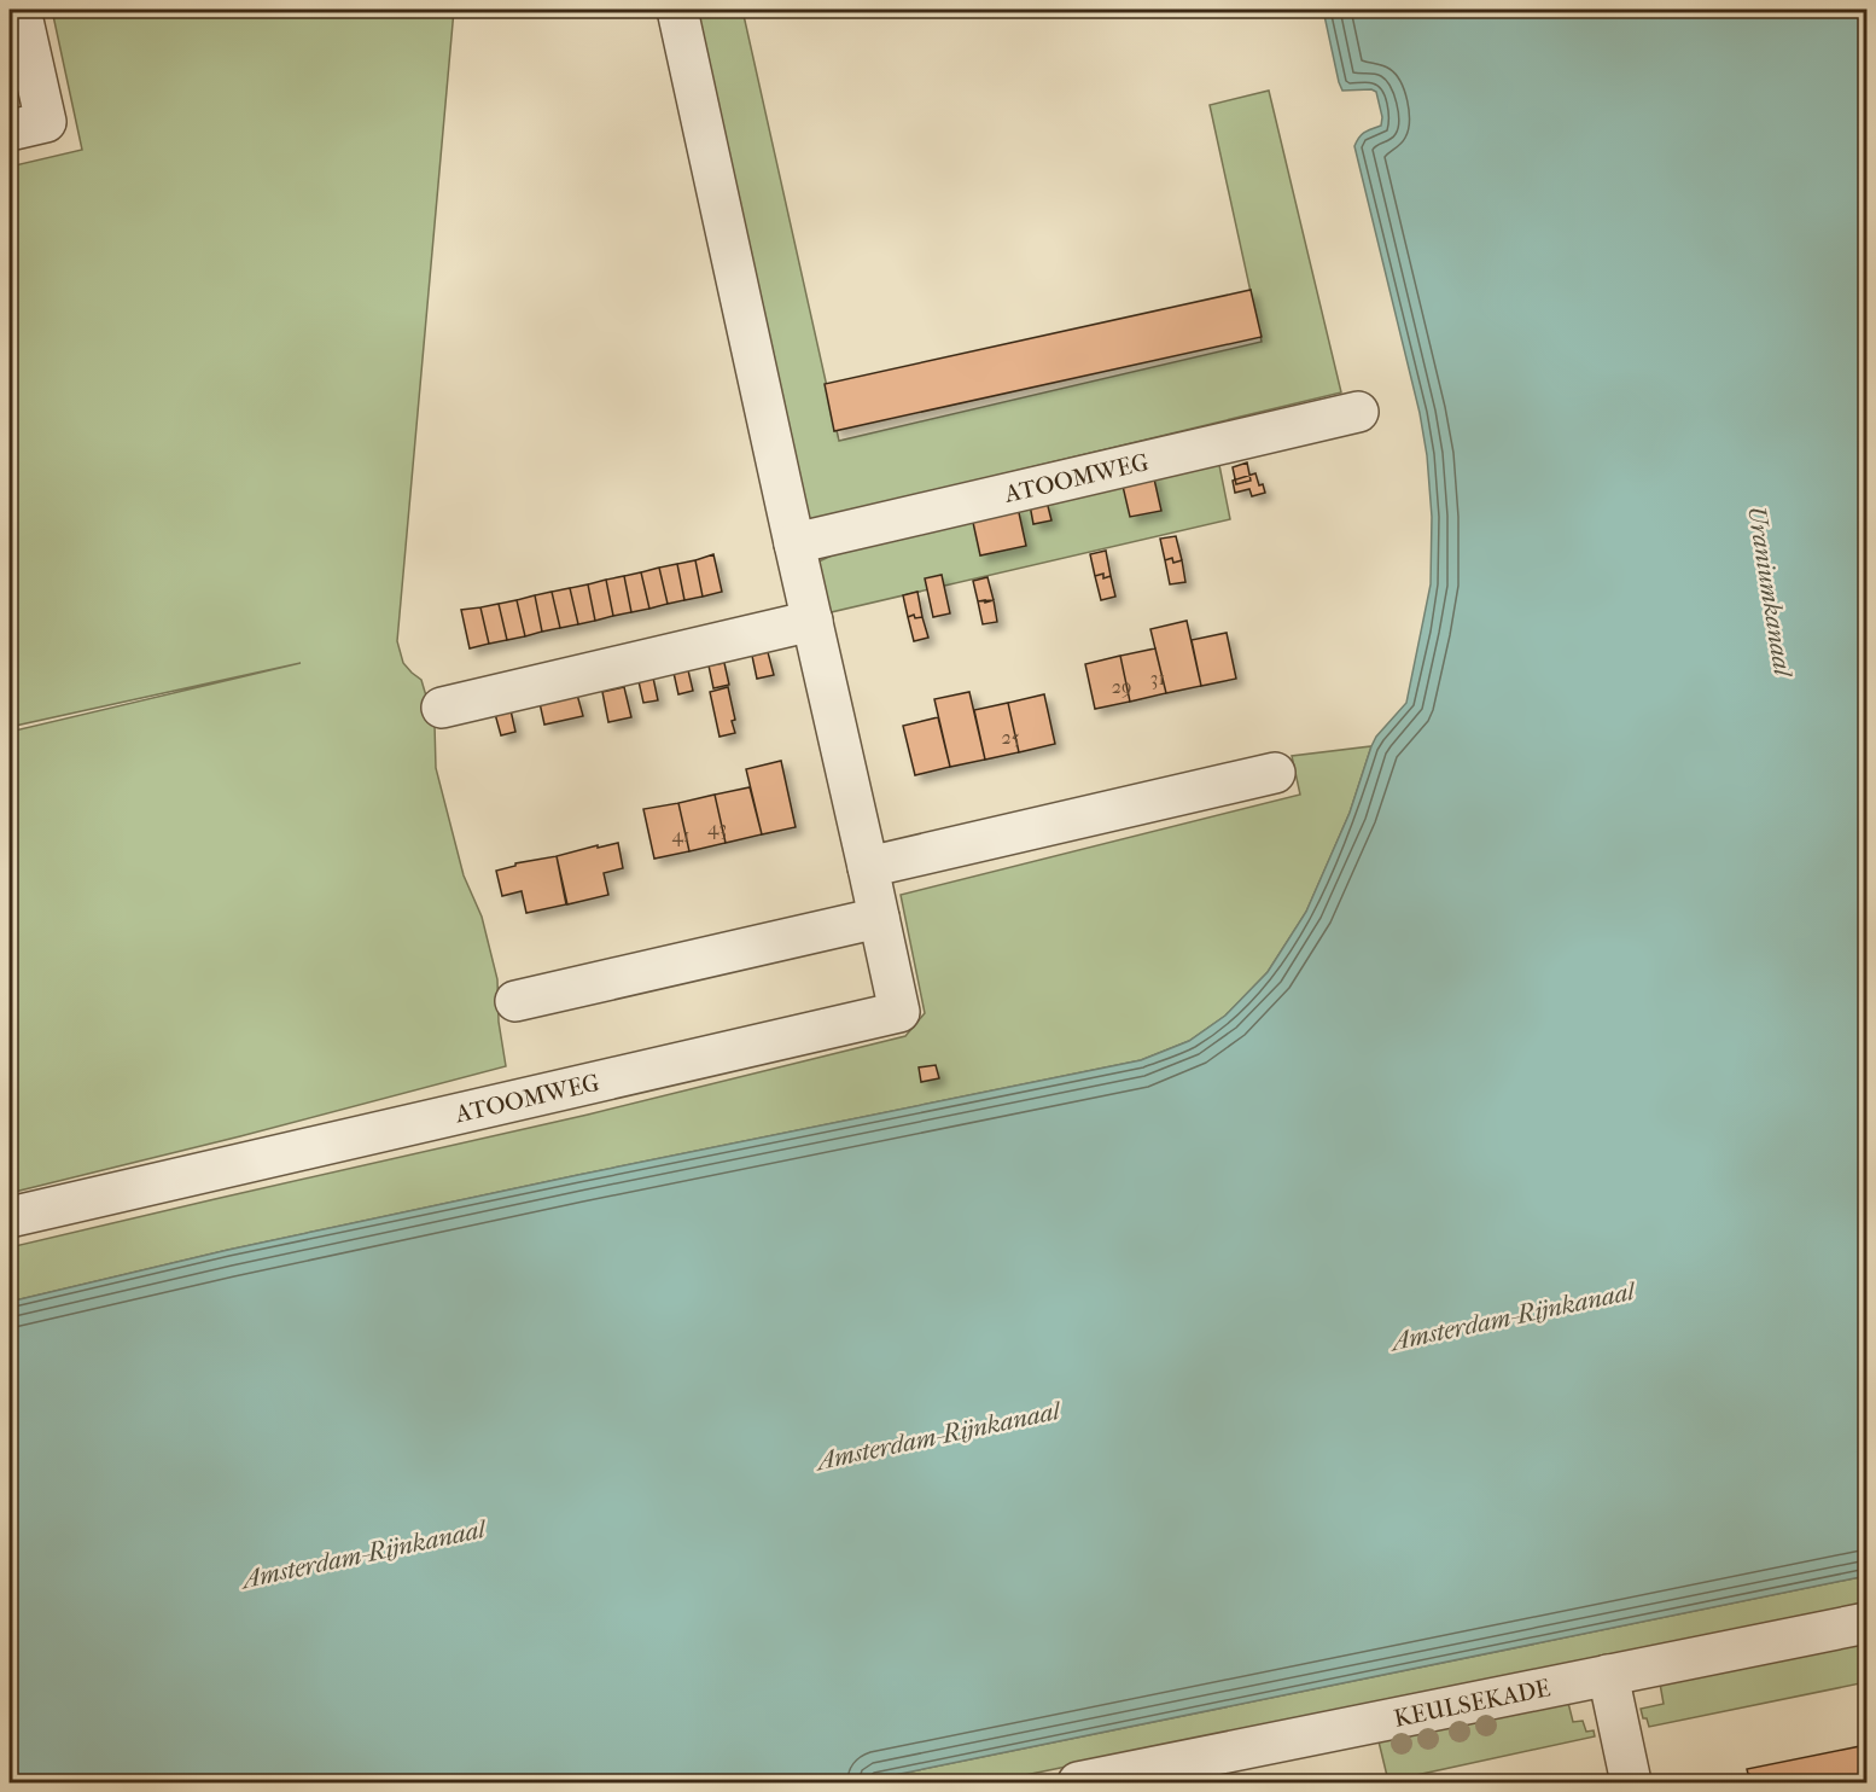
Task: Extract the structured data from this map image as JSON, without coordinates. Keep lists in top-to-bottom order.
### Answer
{
  "streets": {
    "street": ["ATOOMWEG", "KEULSEKADE"]
  },
  "water": ["Uraniumkanaal", "Amsterdam-Rijnkanaal"],
  "house_numbers": [
    "31",
    "29",
    "25",
    "43",
    "41"
  ]
}
